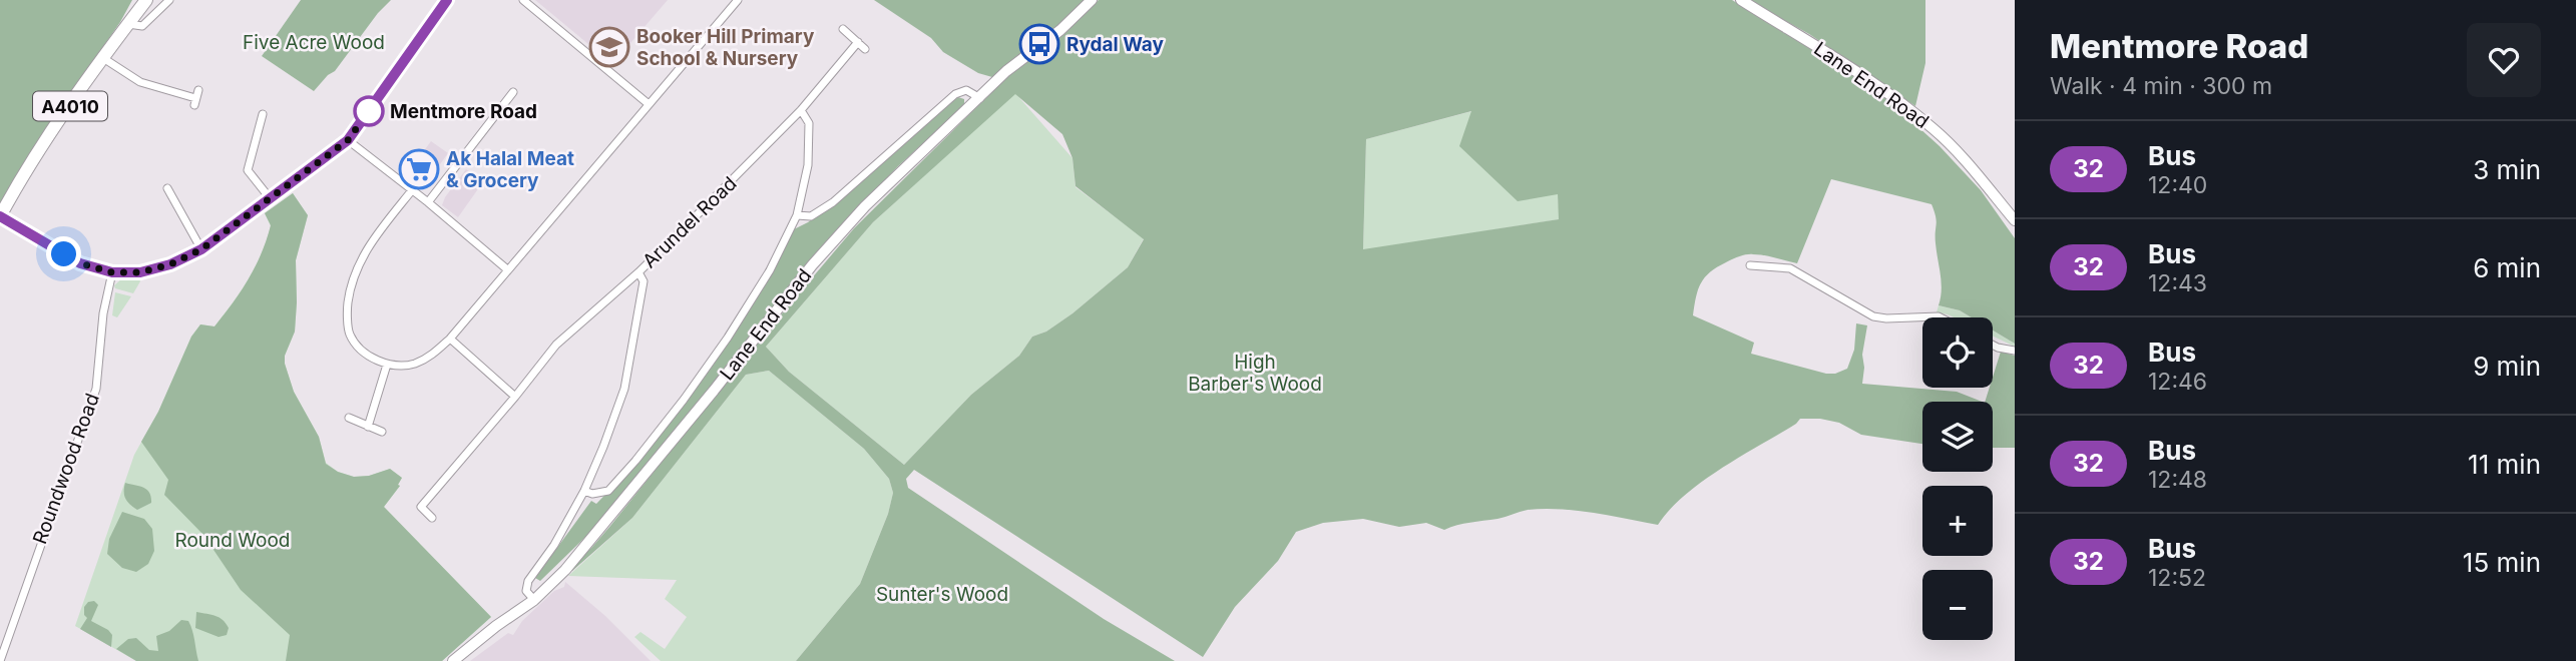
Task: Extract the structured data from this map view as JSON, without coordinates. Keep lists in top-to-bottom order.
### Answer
{
  "streets": {
    "highway": ["A4010"],
    "street": ["Lane End Road", "Arundel Road", "Roundwood Road"]
  },
  "parks": [
    "Five Acre Wood",
    "High Barber's Wood",
    "Round Wood",
    "Sunter's Wood"
  ],
  "places": {
    "bus stop": ["Rydal Way"],
    "school or university": ["Booker Hill Primary School & Nursery"],
    "other": ["Mentmore Road"],
    "supermarket": ["Ak Halal Meat & Grocery"]
  },
  "lines": ["bus line 32"],
  "page": {
    "heading": ["Mentmore Road", "Walk · 4 min · 300 m"],
    "list": [
      {
        "mark": "32",
        "name": "Bus",
        "note": "12:40",
        "value": "3 min"
      },
      {
        "mark": "32",
        "name": "Bus",
        "note": "12:43",
        "value": "6 min"
      },
      {
        "mark": "32",
        "name": "Bus",
        "note": "12:46",
        "value": "9 min"
      },
      {
        "mark": "32",
        "name": "Bus",
        "note": "12:48",
        "value": "11 min"
      },
      {
        "mark": "32",
        "name": "Bus",
        "note": "12:52",
        "value": "15 min"
      }
    ],
    "map_buttons": ["+", "−"]
  }
}
